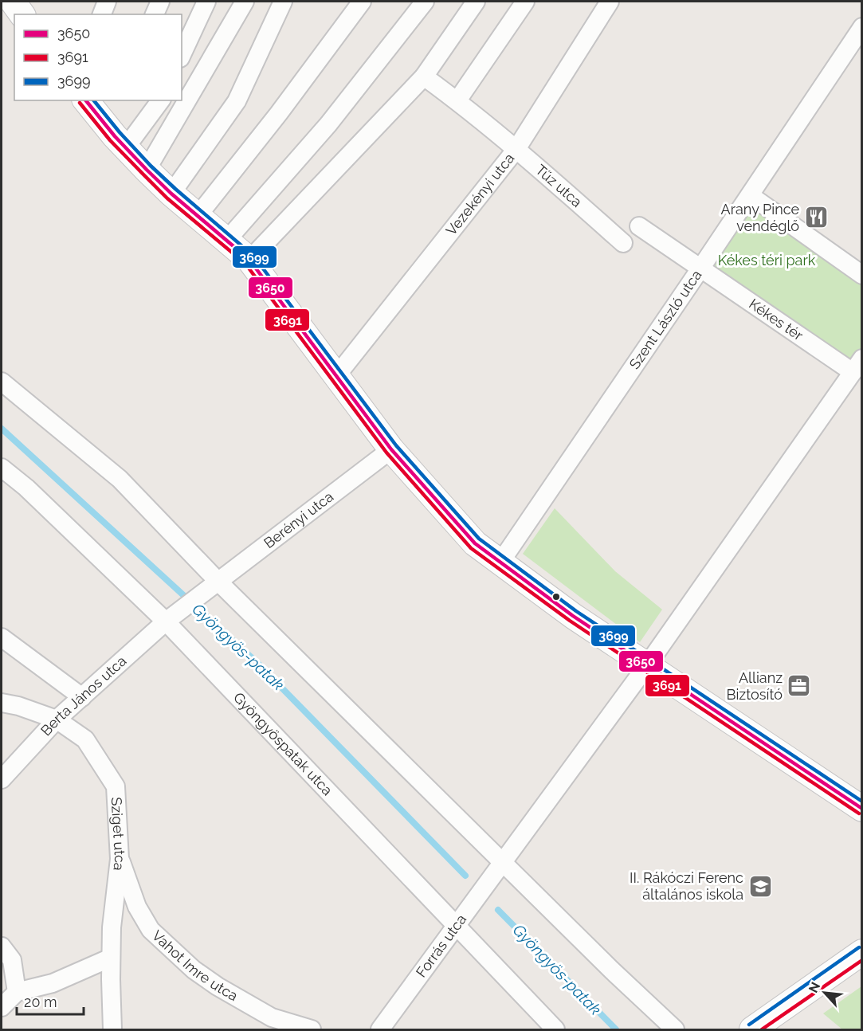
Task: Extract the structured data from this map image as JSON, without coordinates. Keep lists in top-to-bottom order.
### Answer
{
  "streets": {
    "street": [
      "Tűz utca",
      "Vezekényi utca",
      "Szent László utca",
      "Kékes tér",
      "Berényi utca",
      "Berta János utca",
      "Gyöngyöspatak utca",
      "Sziget utca",
      "Forrás utca",
      "Vahot Imre utca"
    ]
  },
  "crossings": [
    ["Tűz utca", "Vezekényi utca"],
    ["Szent László utca", "Kékes tér"],
    ["Kékes tér", "Forrás utca"],
    ["Berényi utca", "Berta János utca"],
    ["Berényi utca", "Gyöngyöspatak utca"],
    ["Berta János utca", "Gyöngyöspatak utca"],
    ["Berta János utca", "Sziget utca"],
    ["Gyöngyöspatak utca", "Forrás utca"],
    ["Sziget utca", "Vahot Imre utca"]
  ],
  "water": ["Gyöngyös-patak"],
  "parks": ["Kékes téri park"],
  "places": {
    "restaurant": ["Arany Pince vendéglő"],
    "office": ["Allianz Biztosító"],
    "school or university": ["II. Rákóczi Ferenc általános iskola"]
  },
  "lines": ["transit line 3650", "transit line 3699", "transit line 3691"],
  "legend": ["3650", "3691", "3699"],
  "scale_bar": "20 m",
  "north": "top left"
}
